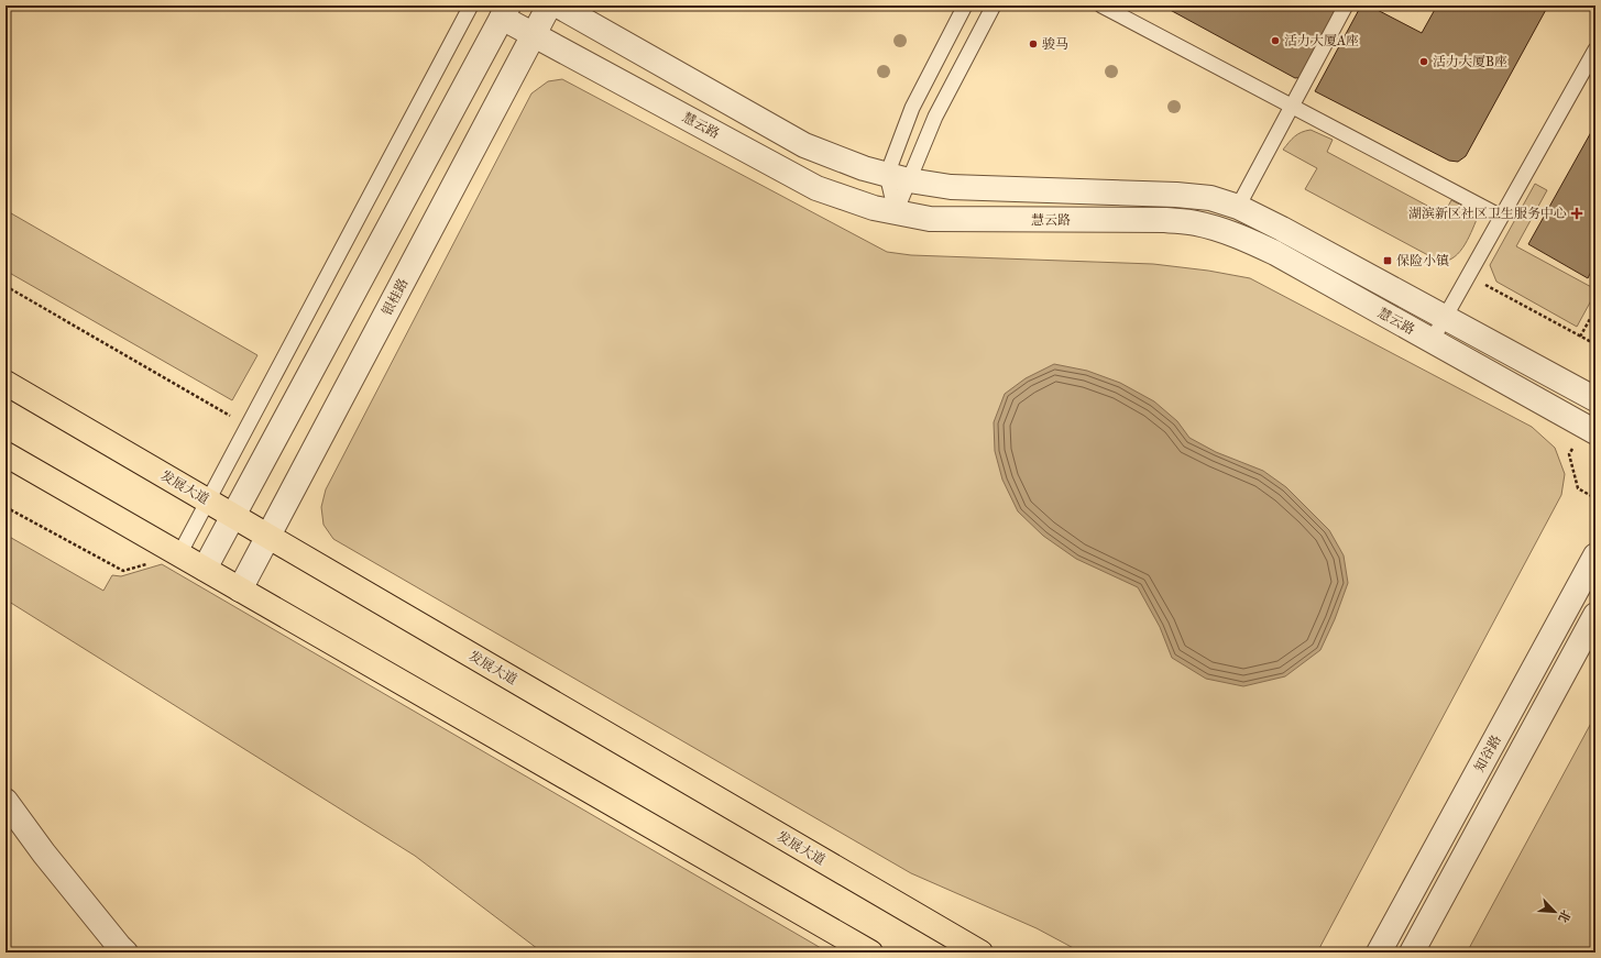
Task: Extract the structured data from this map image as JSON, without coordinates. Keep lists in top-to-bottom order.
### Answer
{
  "streets": {
    "main road": ["发展大道"],
    "street": ["慧云路", "银桂路", "知谷路"]
  },
  "crossings": [
    ["慧云路", "银桂路"],
    ["银桂路", "发展大道"]
  ],
  "places": {
    "other": ["活力大厦A座", "骏马", "活力大厦B座"],
    "health": ["湖滨新区社区卫生服务中心"],
    "transit": ["保险小镇"]
  },
  "north": "bottom right"
}
